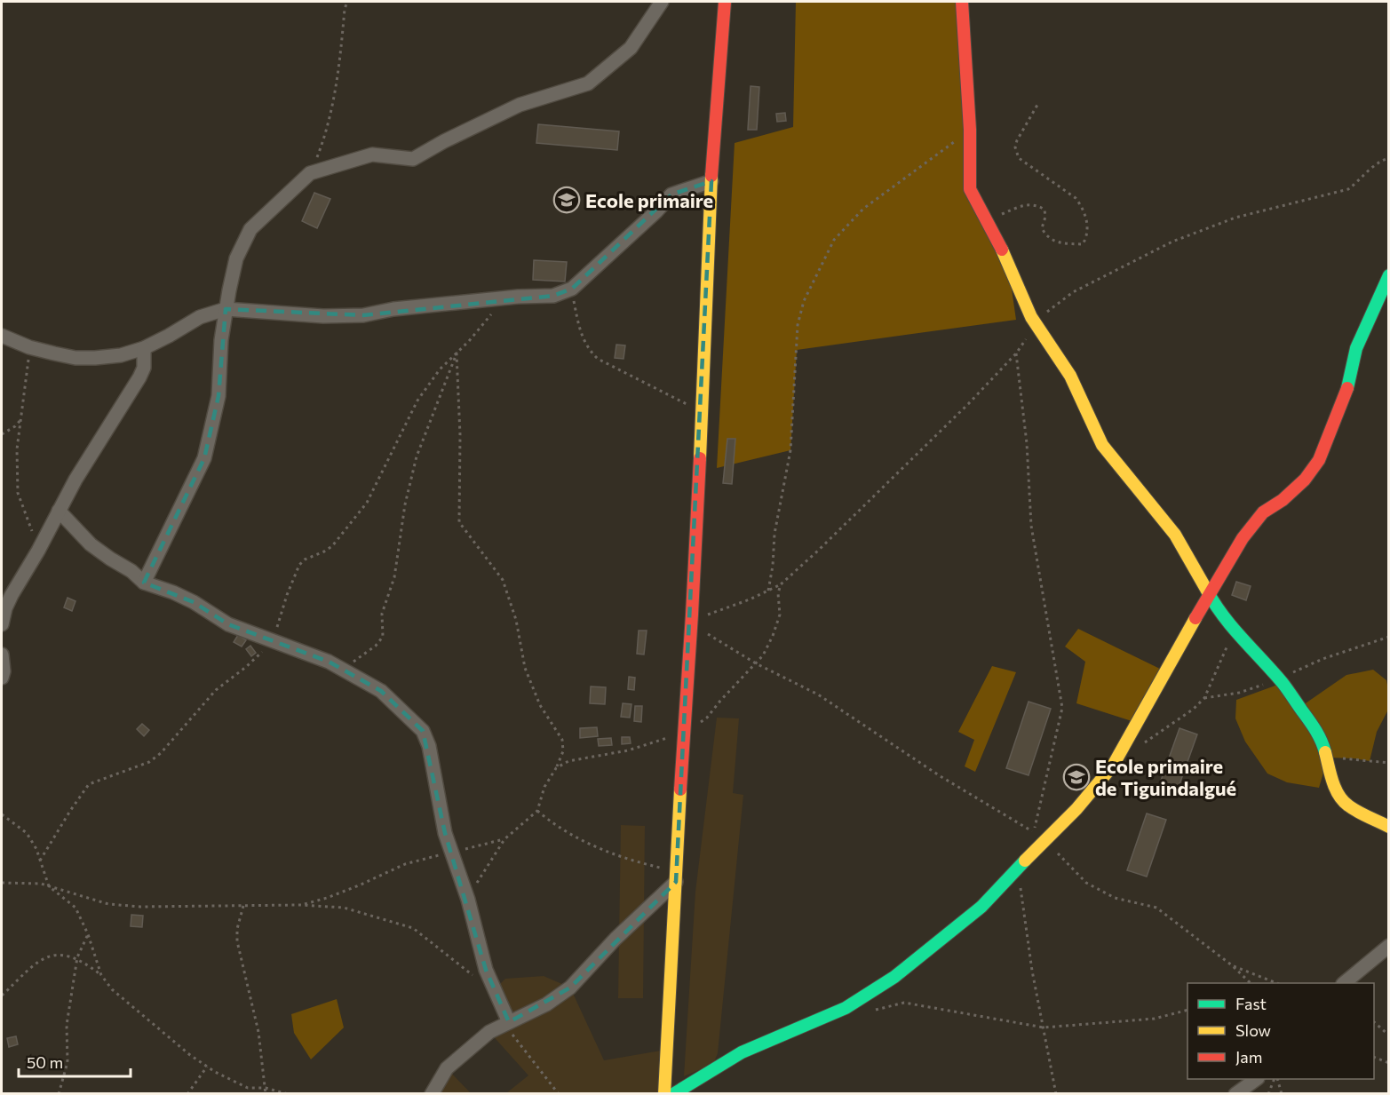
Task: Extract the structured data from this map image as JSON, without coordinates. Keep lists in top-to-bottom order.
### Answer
{
  "places": {
    "school or university": ["Ecole primaire", "Ecole primaire de Tiguindalgué"]
  },
  "legend": ["Fast", "Slow", "Jam"],
  "scale_bar": "50 m"
}
